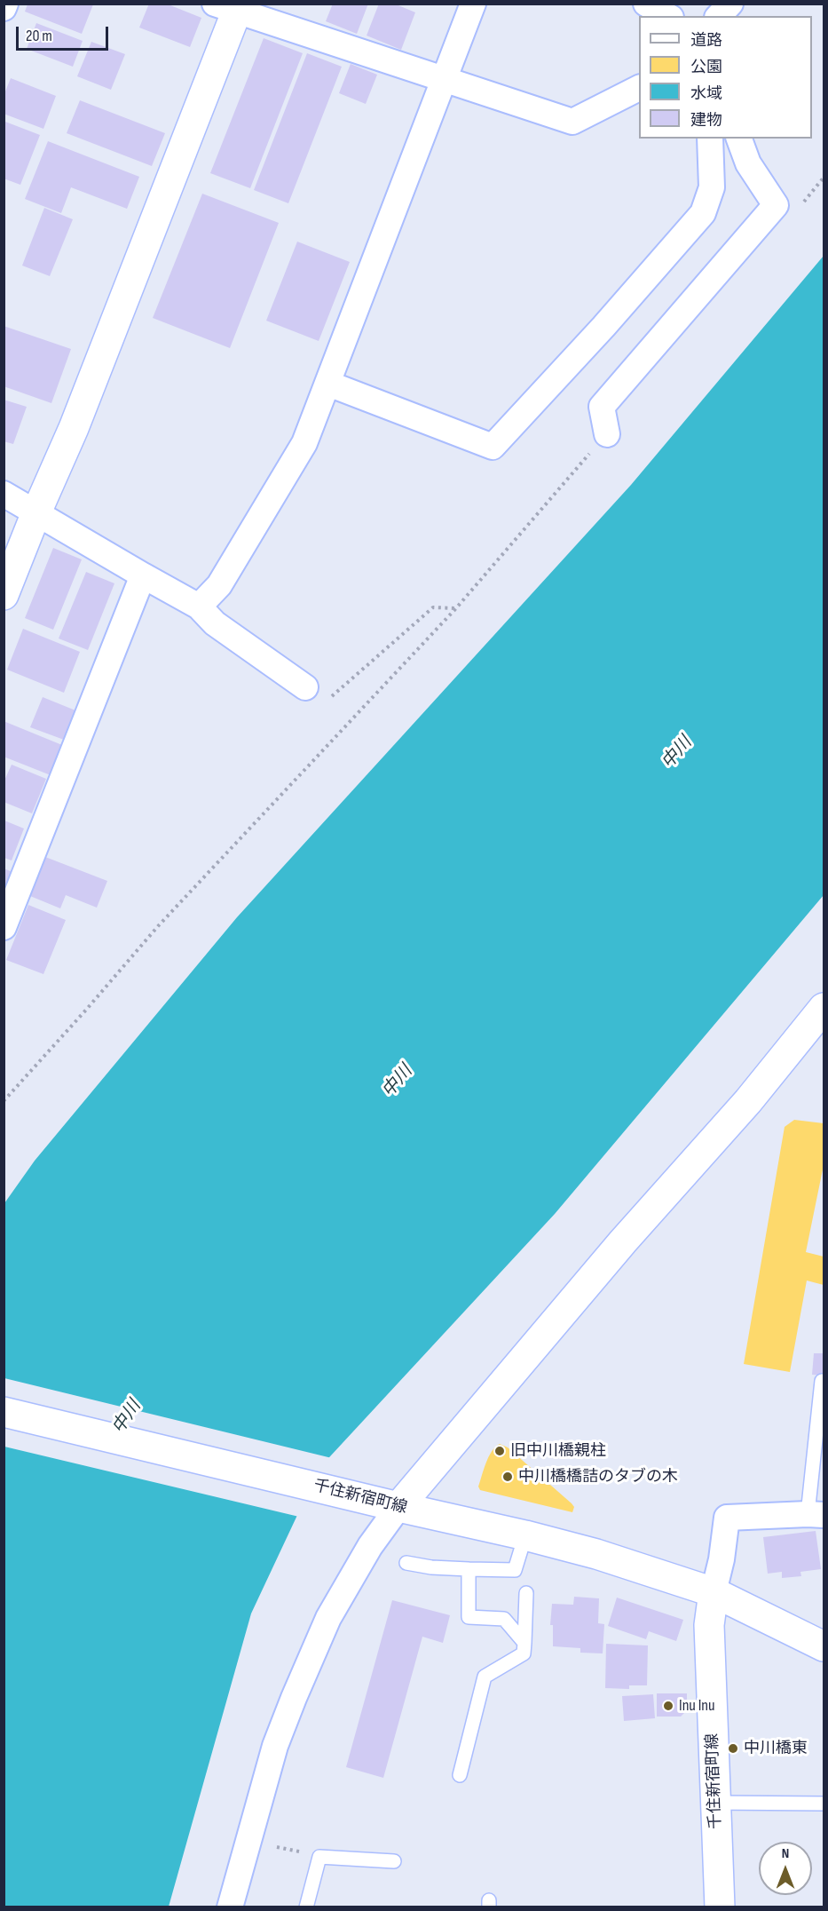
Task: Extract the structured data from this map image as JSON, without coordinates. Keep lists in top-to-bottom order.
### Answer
{
  "streets": {
    "street": ["千住新宿町線"]
  },
  "water": ["中川"],
  "places": [
    "旧中川橋親柱",
    "中川橋橋詰のタブの木",
    "Inu Inu",
    "中川橋東"
  ],
  "legend": [
    "道路",
    "公園",
    "水域",
    "建物"
  ],
  "scale_bar": "20 m",
  "north": "top"
}
